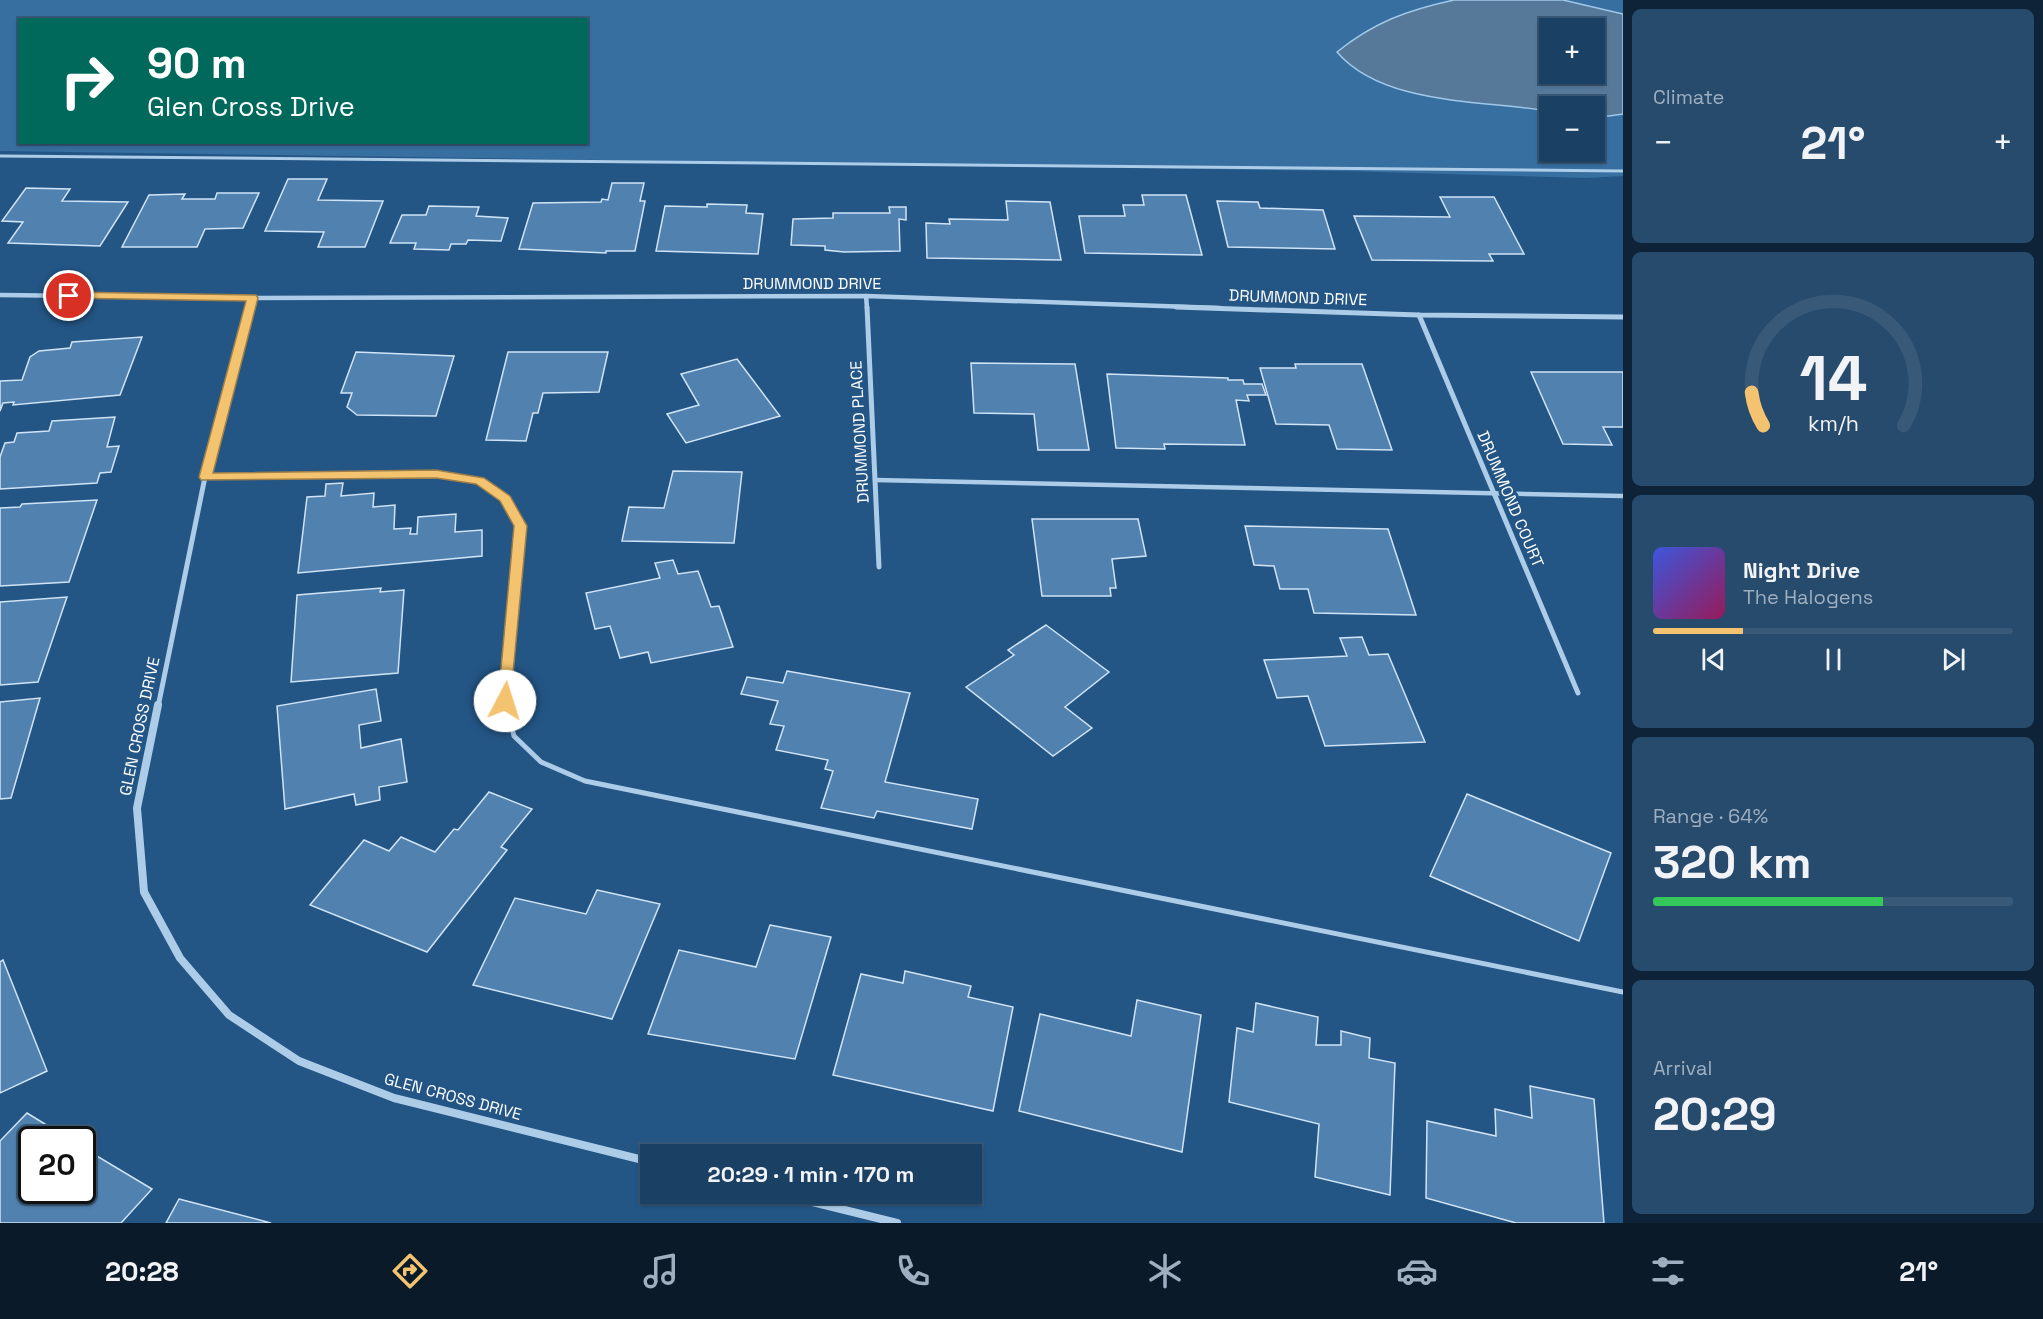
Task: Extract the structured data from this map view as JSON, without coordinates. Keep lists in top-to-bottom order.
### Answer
{
  "streets": {
    "street": [
      "DRUMMOND DRIVE",
      "DRUMMOND PLACE",
      "DRUMMOND COURT",
      "GLEN CROSS DRIVE"
    ]
  },
  "crossings": [
    ["DRUMMOND DRIVE", "DRUMMOND PLACE"],
    ["DRUMMOND DRIVE", "DRUMMOND COURT"],
    ["DRUMMOND DRIVE", "GLEN CROSS DRIVE"]
  ],
  "page": {
    "tile": [
      "Climate",
      ["Range · 64%", "320 km"],
      ["Arrival", "20:29"]
    ],
    "map_buttons": ["+", "−"],
    "turn": ["90 m", "Glen Cross Drive"],
    "heat": ["−", "21°", "+"],
    "song": ["Night Drive", "The Halogens"],
    "limit": "20",
    "trip": "20:29 · 1 min · 170 m",
    "tabs": ["20:28", "21°"],
    "gauge": ["14", "km/h"]
  }
}
